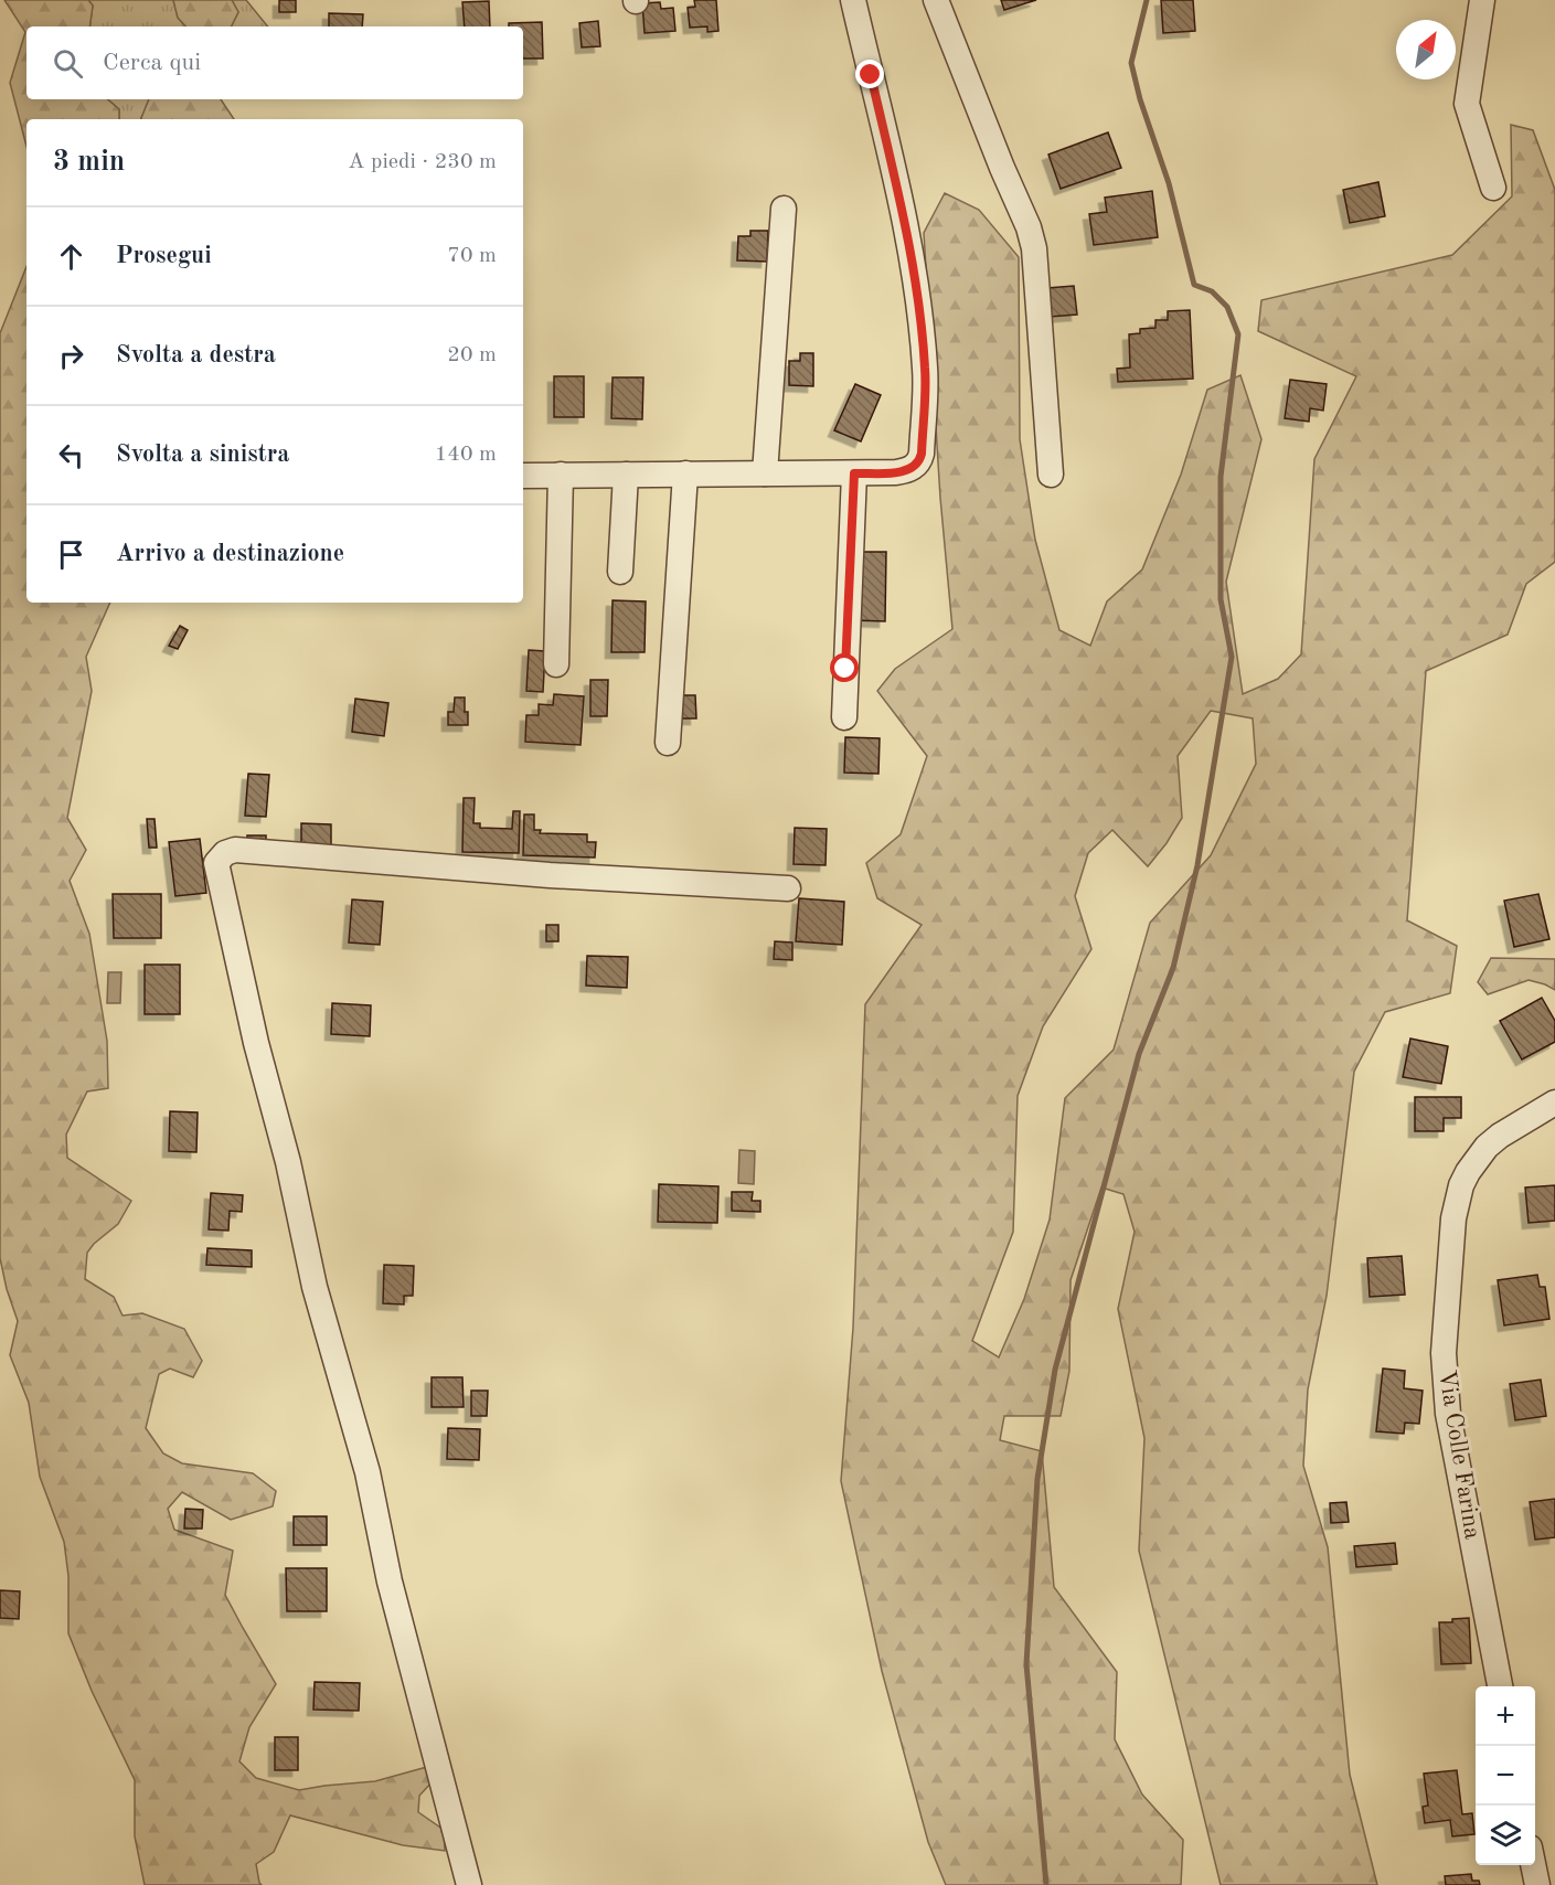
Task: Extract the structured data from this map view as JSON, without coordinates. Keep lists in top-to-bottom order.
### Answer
{
  "streets": {
    "street": ["Via Colle Farina"]
  },
  "north": "top right",
  "page": {
    "search": "Cerca qui",
    "heading": ["3 min", "A piedi · 230 m"],
    "list": [
      ["Prosegui", "70 m"],
      ["Svolta a destra", "20 m"],
      ["Svolta a sinistra", "140 m"],
      "Arrivo a destinazione"
    ],
    "map_buttons": ["+", "−"]
  }
}
